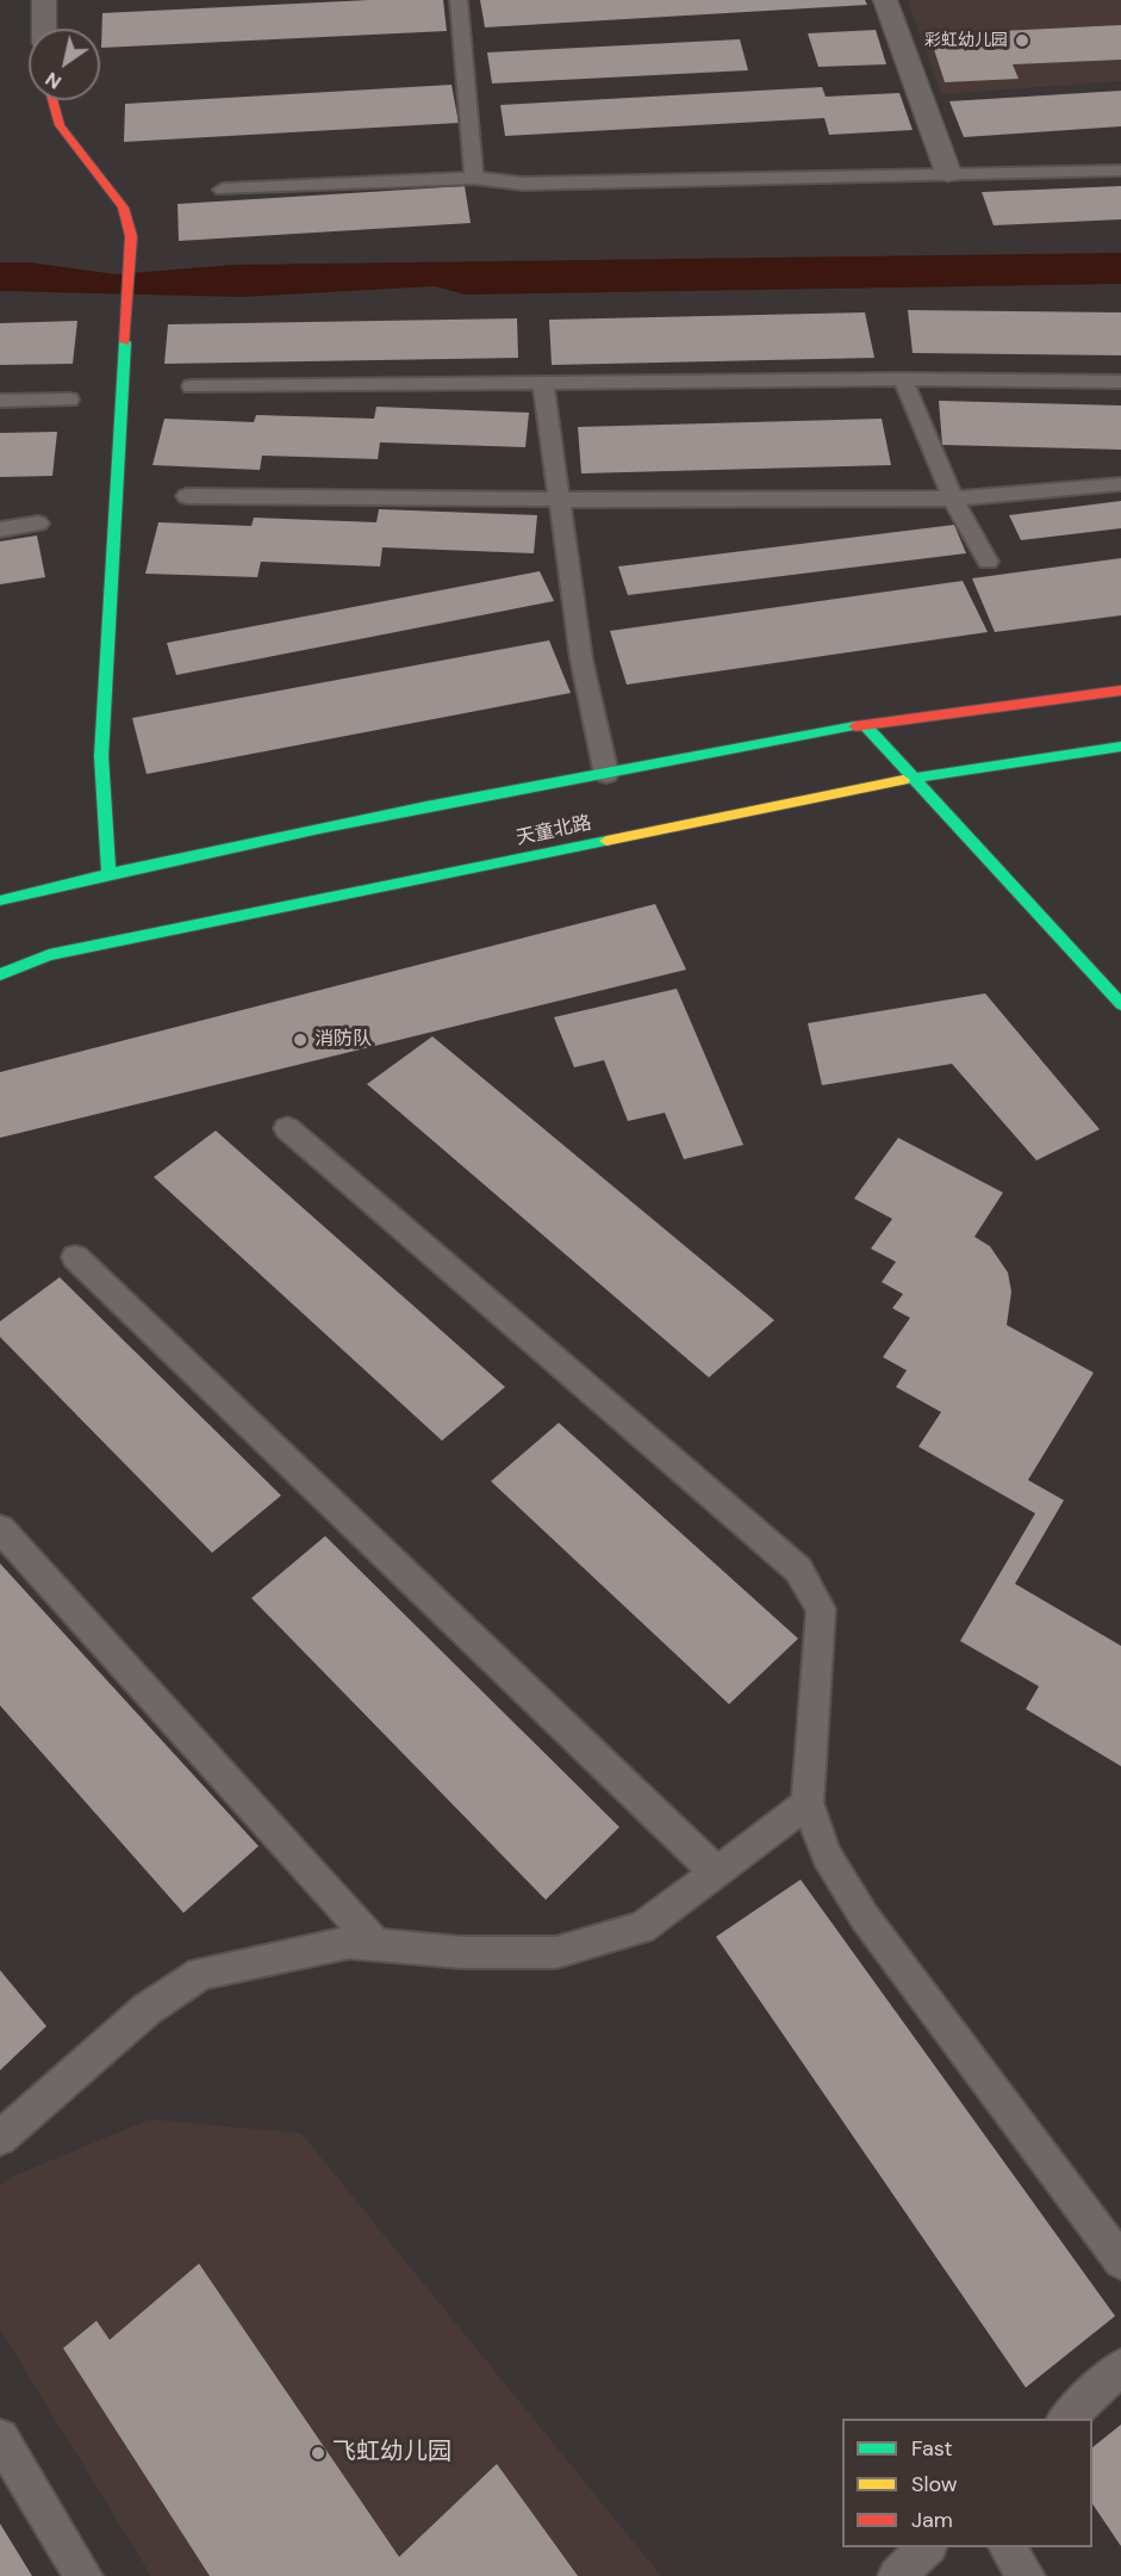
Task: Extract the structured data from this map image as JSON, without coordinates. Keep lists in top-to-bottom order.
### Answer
{
  "streets": {
    "main road": ["天童北路"]
  },
  "places": ["彩虹幼儿园", "消防队", "飞虹幼儿园"],
  "legend": ["Fast", "Slow", "Jam"],
  "north": "bottom left"
}
